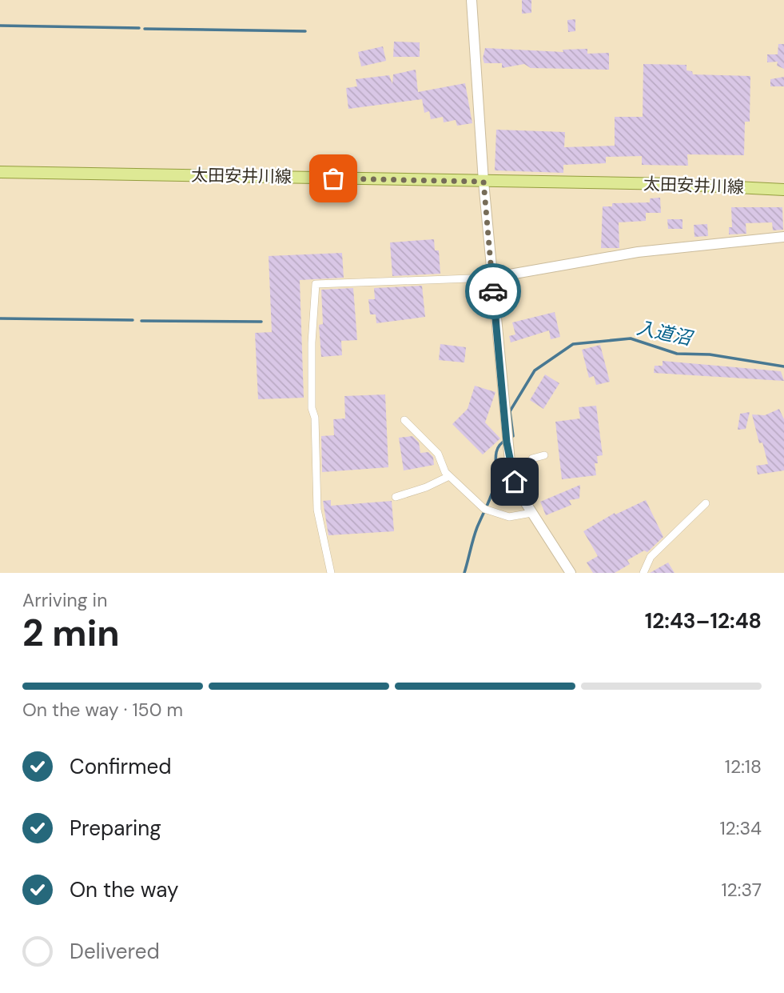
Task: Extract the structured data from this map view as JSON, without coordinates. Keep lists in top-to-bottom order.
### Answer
{
  "streets": {
    "main road": ["太田安井川線"]
  },
  "water": ["入道沼"],
  "page": {
    "heading": ["2 min", "Arriving in", "12:43–12:48"],
    "bar": "On the way · 150 m",
    "list": [
      ["Confirmed", "12:18"],
      ["Preparing", "12:34"],
      ["On the way", "12:37"],
      "Delivered"
    ]
  }
}
